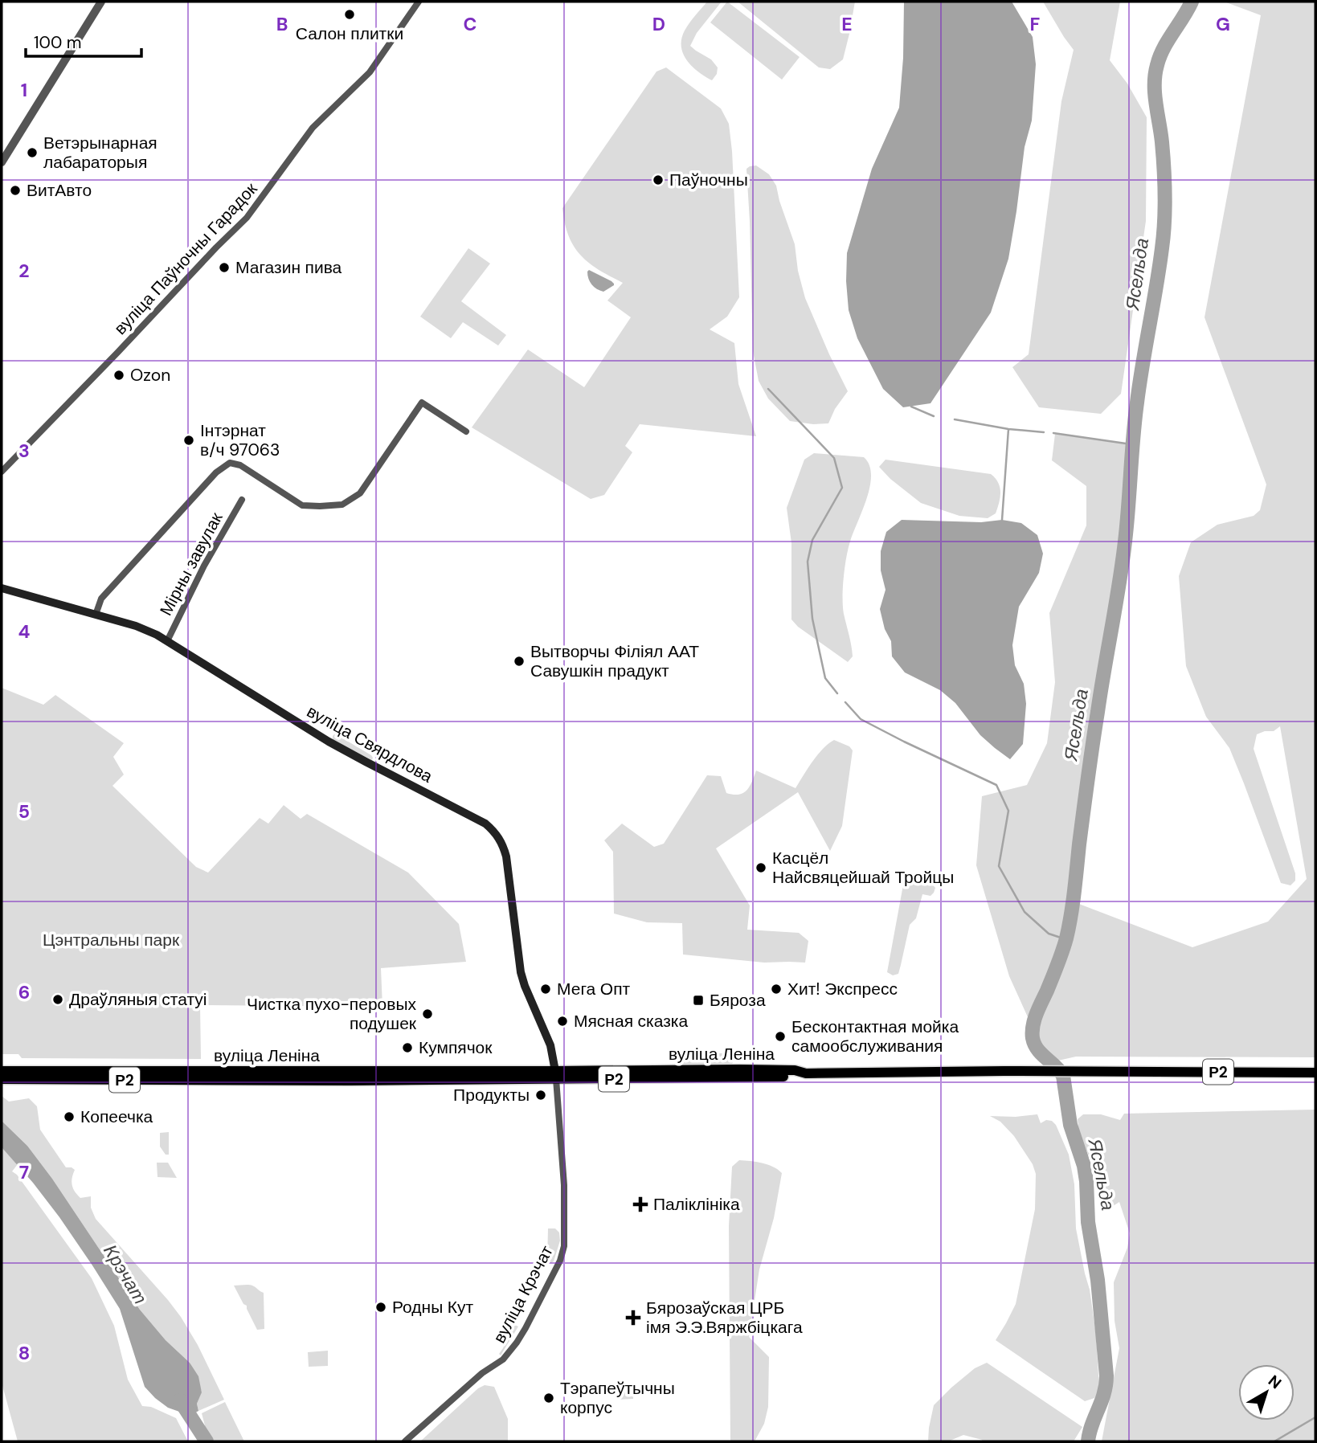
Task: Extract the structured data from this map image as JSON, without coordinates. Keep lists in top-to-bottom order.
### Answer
{
  "streets": {
    "main road": ["вуліца Свярдлова", "вуліца Леніна", "Р2"],
    "street": ["вуліца Паўночны Гарадок", "Мірны завулак", "вуліца Крэчат"]
  },
  "crossings": [
    ["Мірны завулак", "вуліца Свярдлова"],
    ["вуліца Свярдлова", "вуліца Леніна"],
    ["вуліца Свярдлова", "вуліца Крэчат"],
    ["вуліца Леніна", "вуліца Крэчат"]
  ],
  "water": ["Ясельда", "Крэчат"],
  "parks": ["Цэнтральны парк"],
  "places": {
    "other": [
      "Салон плитки",
      "Ветэрынарная лабараторыя",
      "Паўночны",
      "ВитАвто",
      "Магазин пива",
      "Ozon",
      "Інтэрнат в/ч 97063",
      "Вытворчы Філіял ААТ Савушкін прадукт",
      "Касцёл Найсвяцейшай Тройцы",
      "Мега Опт",
      "Хит! Экспресс",
      "Драўляныя статуі",
      "Чистка пухо-перовых подушек",
      "Мясная сказка",
      "Бесконтактная мойка самообслуживания",
      "Кумпячок",
      "Продукты",
      "Копеечка",
      "Родны Кут",
      "Тэрапеўтычны корпус"
    ],
    "transit": ["Бяроза"],
    "health": ["Паліклініка", "Бярозаўская ЦРБ імя Э.Э.Вяржбіцкага"]
  },
  "scale_bar": "100 m",
  "north": "top right",
  "grid": {
    "columns": [
      "B",
      "C",
      "D",
      "E",
      "F",
      "G"
    ],
    "rows": [
      "1",
      "2",
      "3",
      "4",
      "5",
      "6",
      "7",
      "8"
    ]
  }
}
